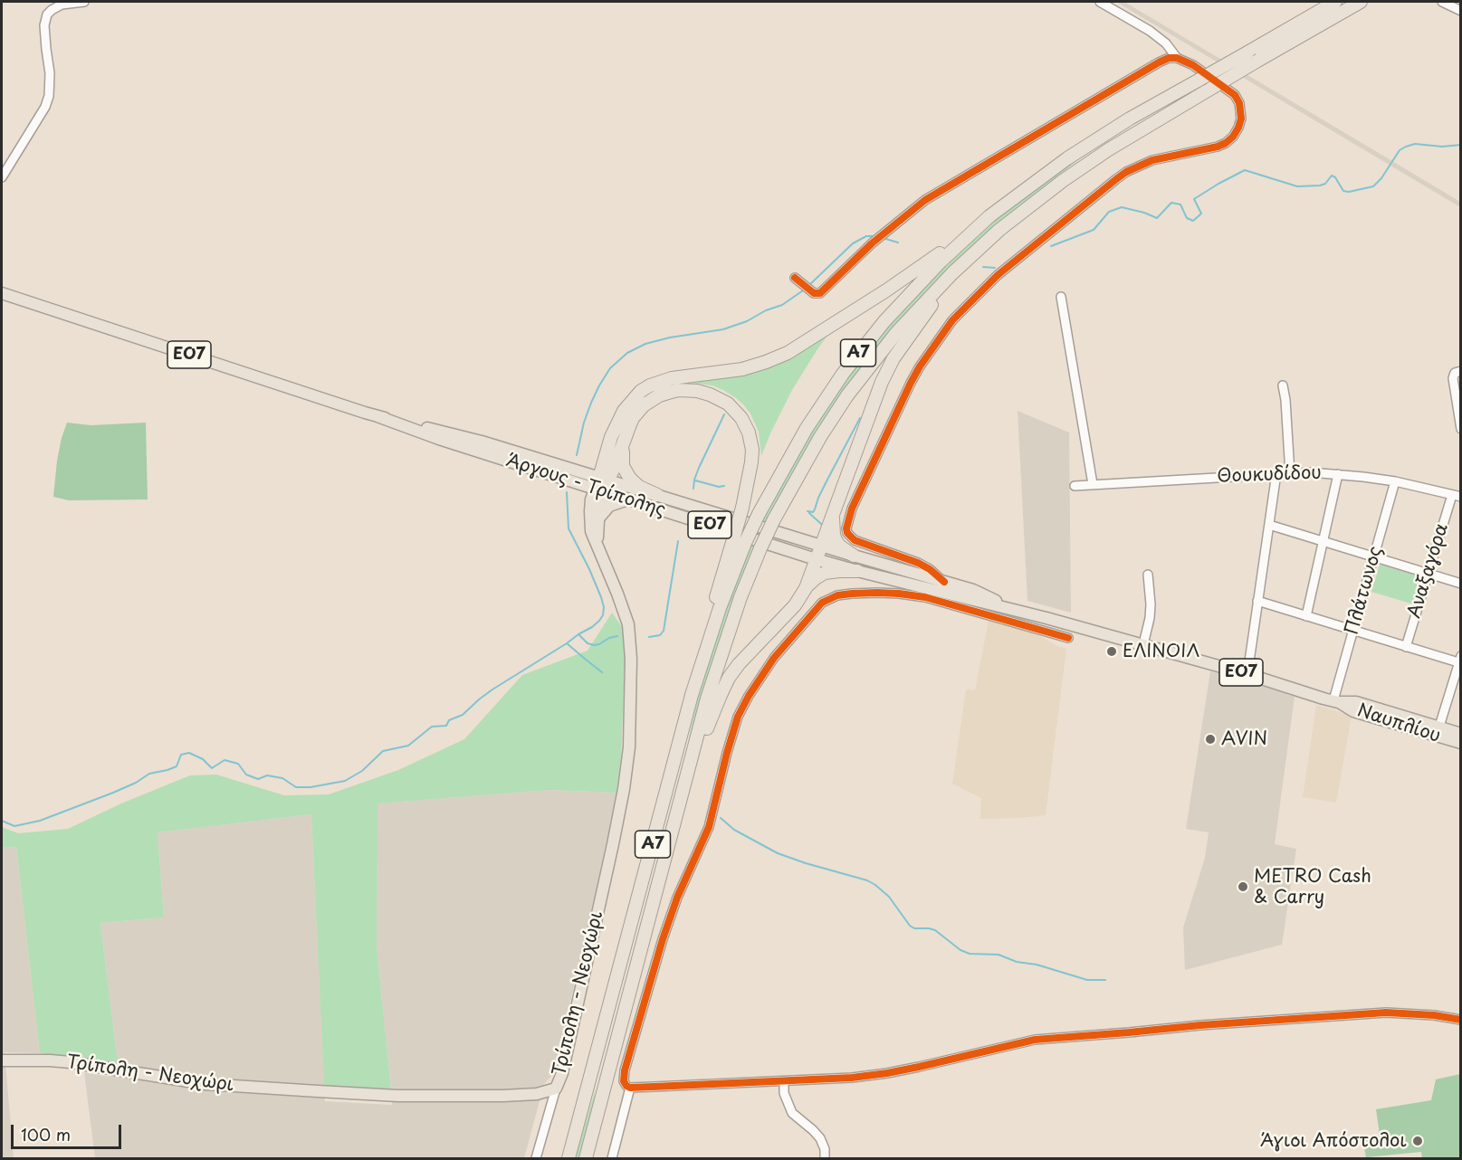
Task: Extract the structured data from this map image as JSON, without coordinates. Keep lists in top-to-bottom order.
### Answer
{
  "streets": {
    "highway": ["Α7"],
    "main road": [
      "ΕΟ7",
      "Άργους - Τρίπολης",
      "Ναυπλίου",
      "Τρίπολη - Νεοχώρι"
    ],
    "street": ["Θουκυδίδου", "Αναξαγόρα", "Πλάτωνος"]
  },
  "crossings": [
    ["Θουκυδίδου", "Αναξαγόρα"],
    ["Θουκυδίδου", "Πλάτωνος"],
    ["Άργους - Τρίπολης", "Ναυπλίου"],
    ["Άργους - Τρίπολης", "Τρίπολη - Νεοχώρι"],
    ["Πλάτωνος", "Ναυπλίου"]
  ],
  "places": [
    "ΕΛΙΝΟΙΛ",
    "AVIN",
    "METRO Cash & Carry",
    "Άγιοι Απόστολοι"
  ],
  "scale_bar": "100 m"
}
